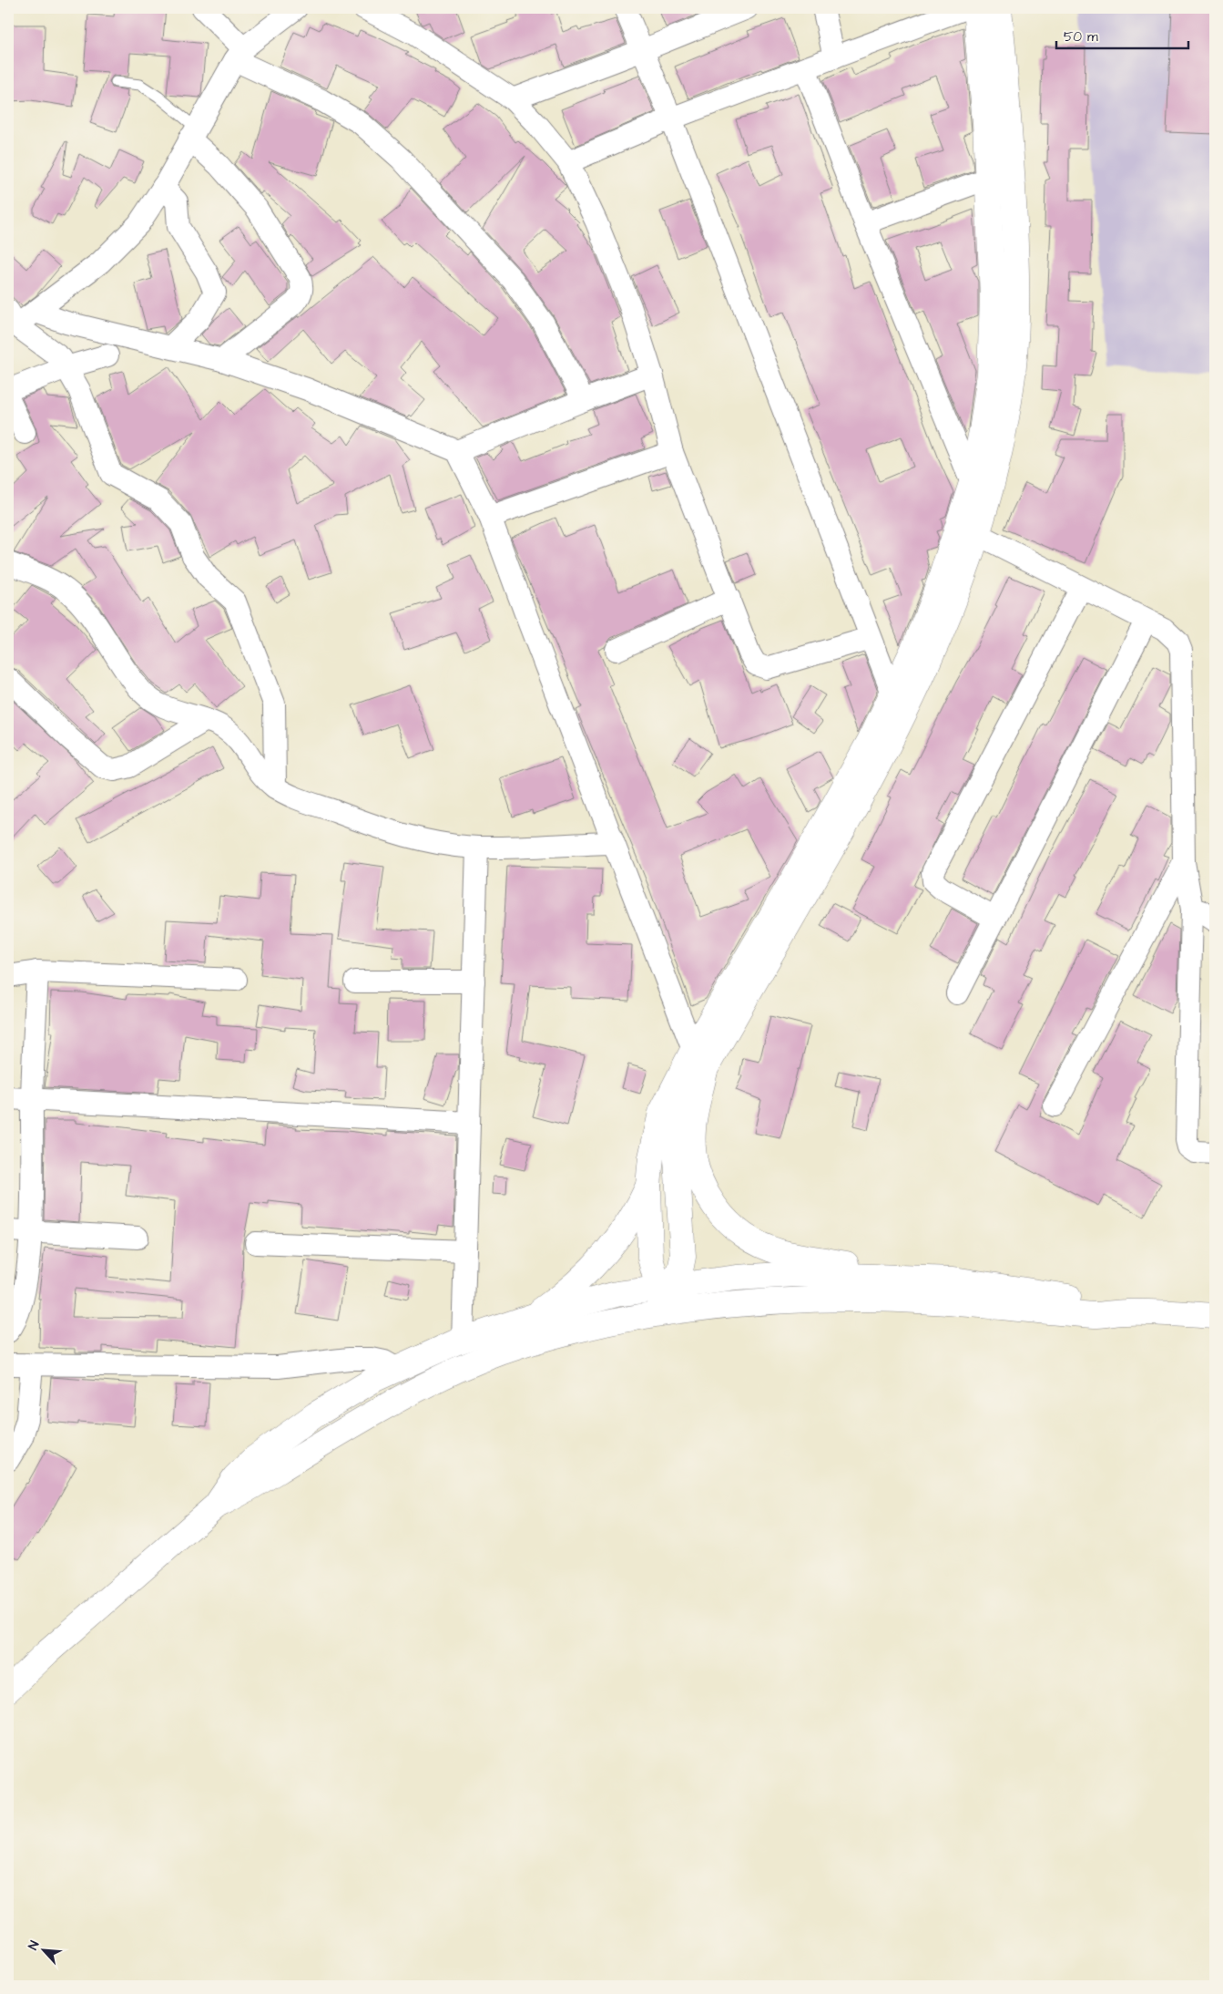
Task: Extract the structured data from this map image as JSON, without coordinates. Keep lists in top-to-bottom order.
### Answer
{
  "scale_bar": "50 m",
  "north": "top left"
}
